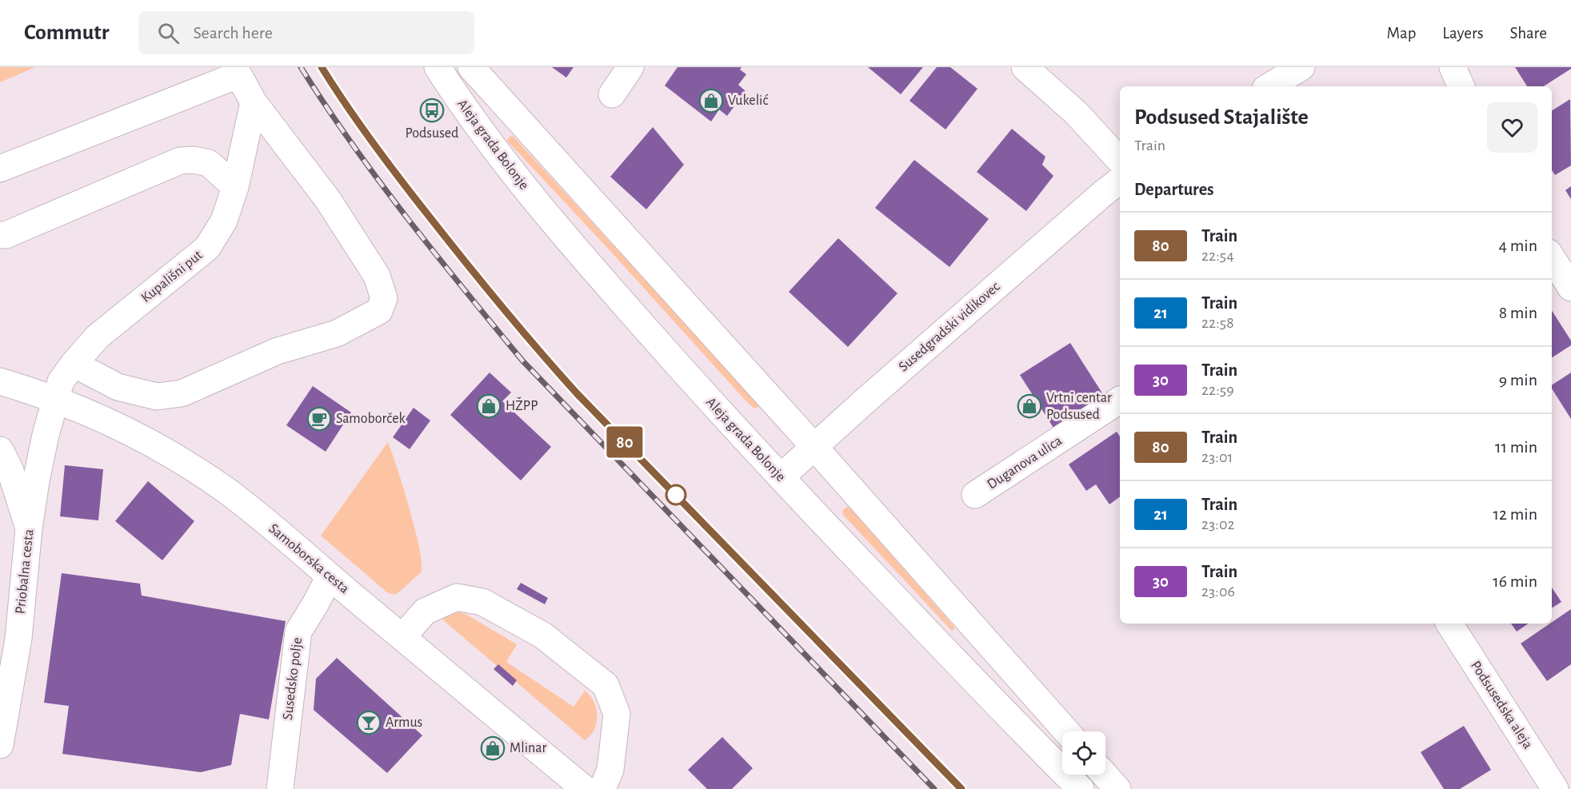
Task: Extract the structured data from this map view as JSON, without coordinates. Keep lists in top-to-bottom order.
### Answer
{
  "streets": {
    "main road": [
      "Aleja grada Bolonje",
      "Kupališni put",
      "Susedgradski vidikovec",
      "Duganova ulica",
      "Samoborska cesta",
      "Priobalna cesta",
      "Susedsko polje",
      "Podsusedska aleja"
    ]
  },
  "crossings": [
    ["Aleja grada Bolonje", "Susedgradski vidikovec"],
    ["Kupališni put", "Samoborska cesta"],
    ["Kupališni put", "Priobalna cesta"],
    ["Samoborska cesta", "Priobalna cesta"],
    ["Samoborska cesta", "Susedsko polje"]
  ],
  "places": {
    "shop": [
      "Vukelić",
      "HŽPP",
      "Vrtni centar Podsused",
      "Mlinar"
    ],
    "bus stop": ["Podsused"],
    "cafe": ["Samoborček"],
    "bar": ["Armus"]
  },
  "page": {
    "header": "Commutr",
    "search": "Search here",
    "nav": ["Map", "Layers", "Share"],
    "on_map": "80",
    "heading": [
      ["Podsused Stajalište", "Train"],
      "Departures"
    ],
    "list": [
      {
        "mark": "80",
        "name": "Train",
        "note": "22:54",
        "value": "4 min"
      },
      {
        "mark": "21",
        "name": "Train",
        "note": "22:58",
        "value": "8 min"
      },
      {
        "mark": "30",
        "name": "Train",
        "note": "22:59",
        "value": "9 min"
      },
      {
        "mark": "80",
        "name": "Train",
        "note": "23:01",
        "value": "11 min"
      },
      {
        "mark": "21",
        "name": "Train",
        "note": "23:02",
        "value": "12 min"
      },
      {
        "mark": "30",
        "name": "Train",
        "note": "23:06",
        "value": "16 min"
      }
    ]
  }
}
